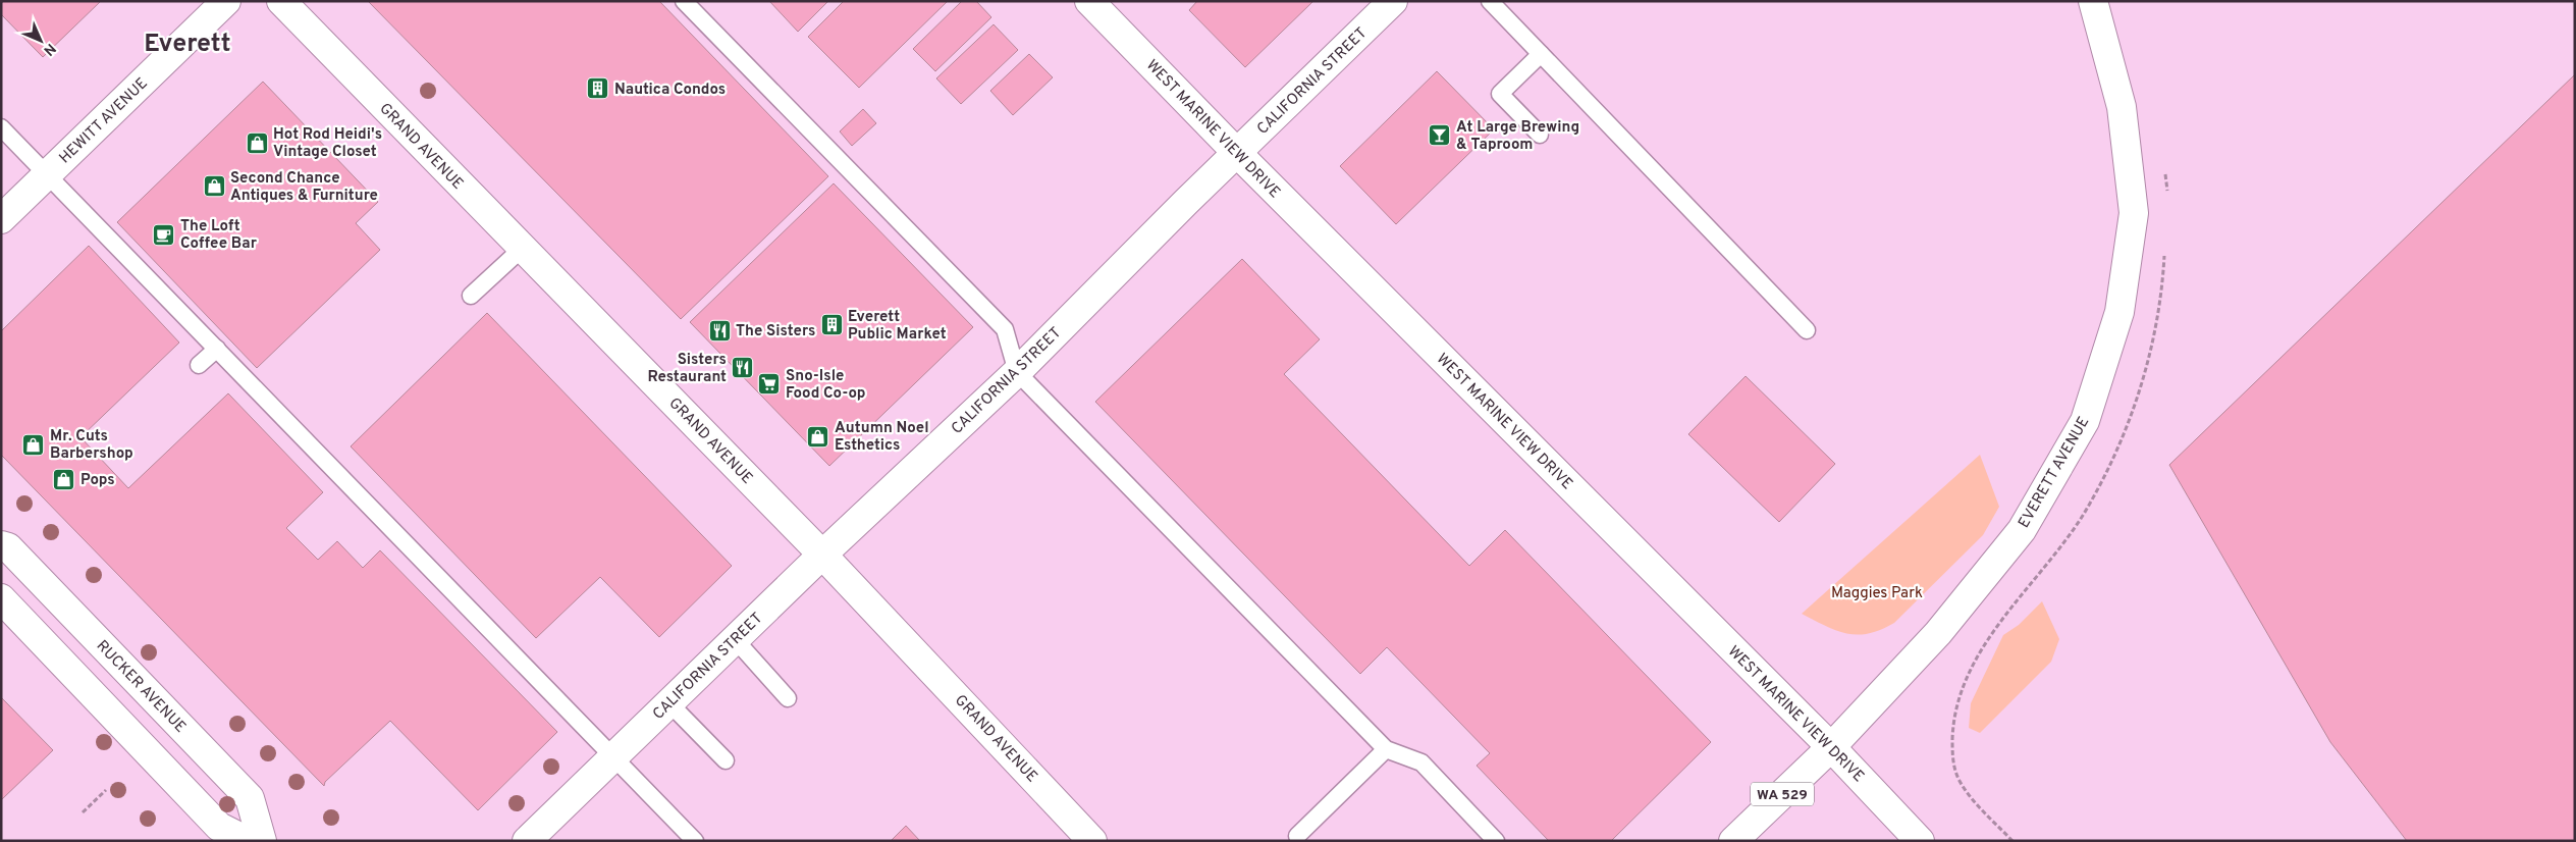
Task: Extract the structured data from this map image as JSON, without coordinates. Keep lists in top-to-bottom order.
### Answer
{
  "streets": {
    "street": [
      "CALIFORNIA STREET",
      "HEWITT AVENUE",
      "WEST MARINE VIEW DRIVE",
      "GRAND AVENUE",
      "EVERETT AVENUE",
      "RUCKER AVENUE",
      "WA 529"
    ]
  },
  "crossings": [
    ["CALIFORNIA STREET", "WEST MARINE VIEW DRIVE"],
    ["CALIFORNIA STREET", "GRAND AVENUE"],
    ["WEST MARINE VIEW DRIVE", "EVERETT AVENUE"]
  ],
  "districts": ["Everett"],
  "parks": ["Maggies Park"],
  "places": {
    "building": ["Nautica Condos", "Everett Public Market"],
    "bar": ["At Large Brewing & Taproom"],
    "shop": [
      "Hot Rod Heidi's Vintage Closet",
      "Second Chance Antiques & Furniture",
      "Autumn Noel Esthetics",
      "Mr. Cuts Barbershop",
      "Pops"
    ],
    "cafe": ["The Loft Coffee Bar"],
    "restaurant": ["The Sisters", "Sisters Restaurant"],
    "supermarket": ["Sno-Isle Food Co-op"]
  },
  "north": "bottom right"
}
